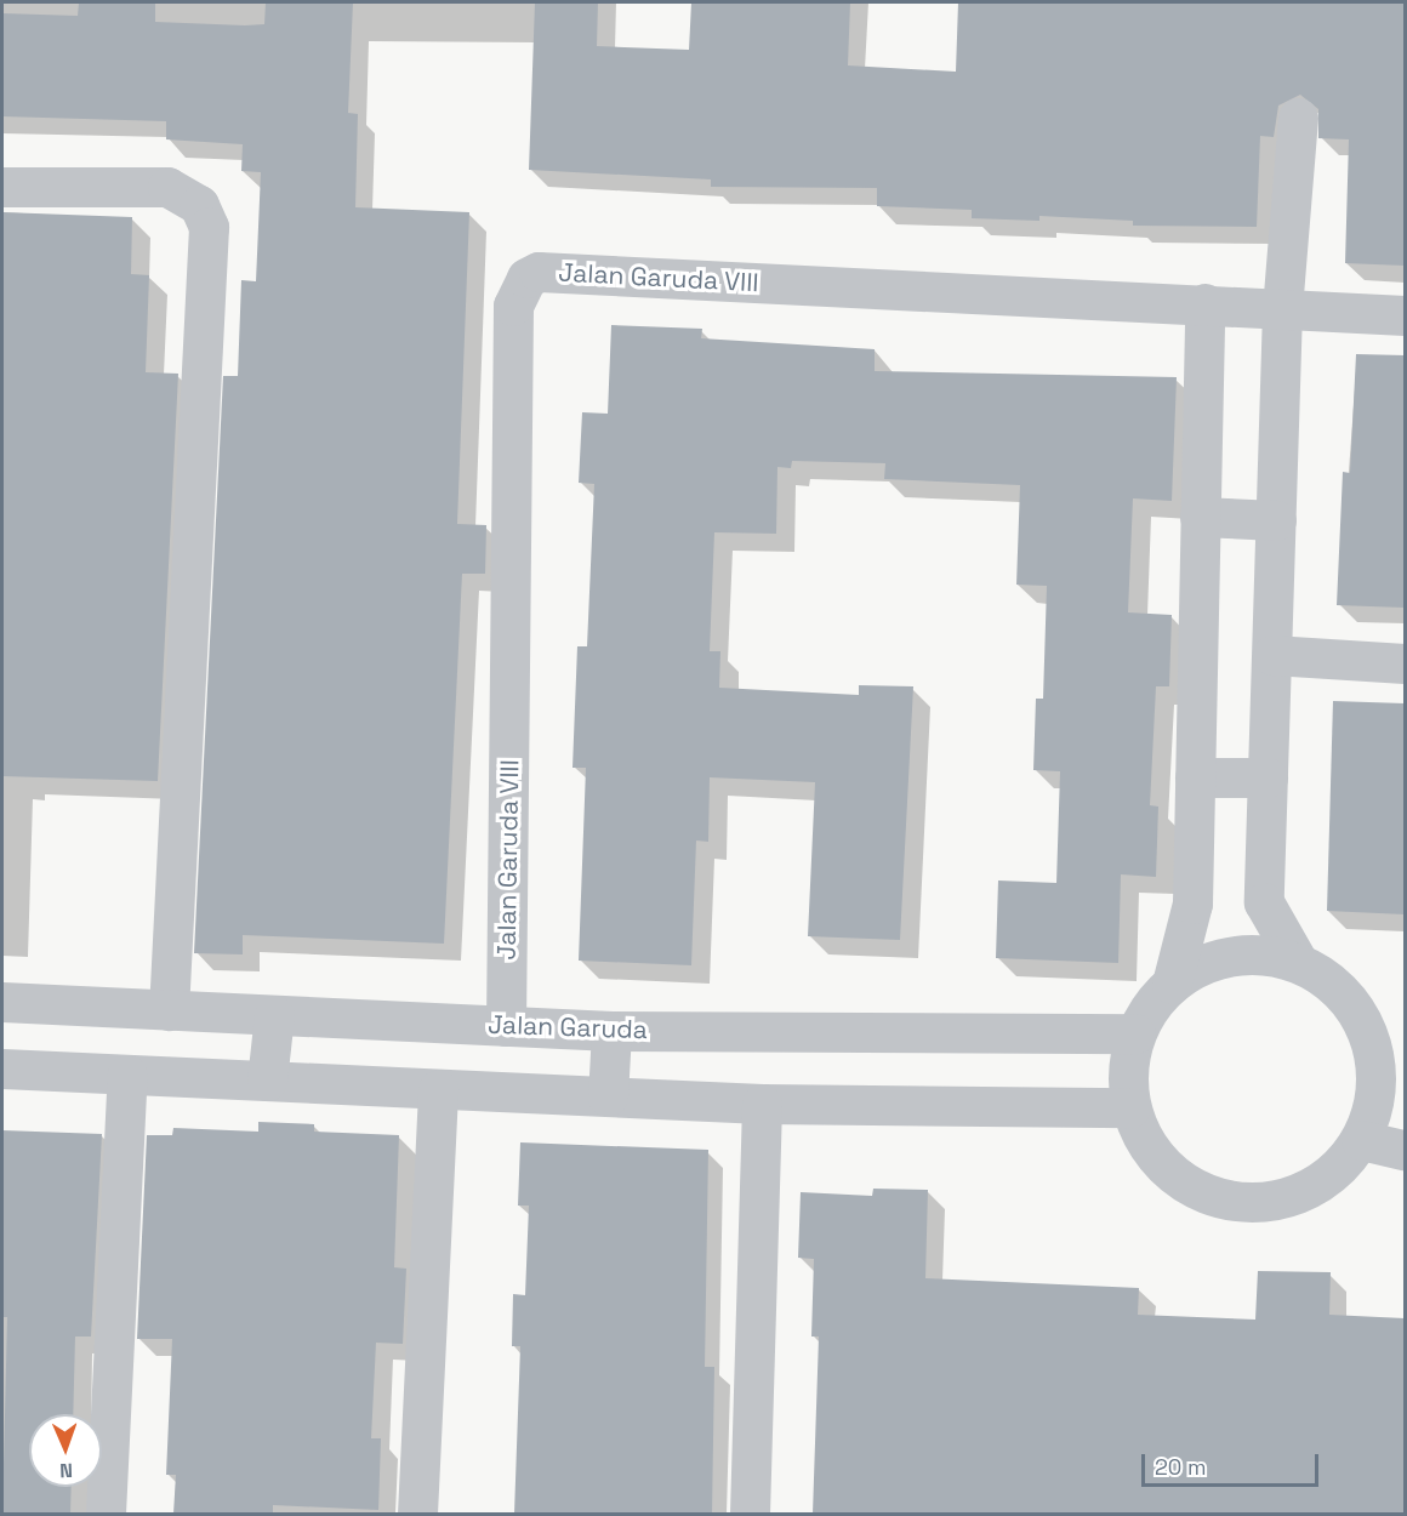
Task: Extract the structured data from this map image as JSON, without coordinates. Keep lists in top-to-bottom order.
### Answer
{
  "streets": {
    "street": ["Jalan Garuda VIII", "Jalan Garuda"]
  },
  "crossings": [
    ["Jalan Garuda VIII", "Jalan Garuda"]
  ],
  "scale_bar": "20 m",
  "north": "bottom"
}
